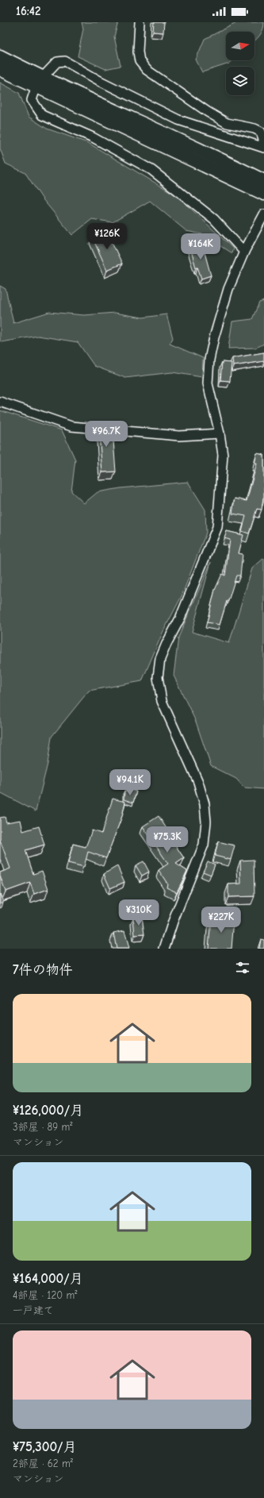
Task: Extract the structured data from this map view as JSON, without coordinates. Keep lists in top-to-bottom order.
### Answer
{
  "north": "right",
  "page": {
    "status": "16:42",
    "price": [
      "¥126K",
      "¥164K",
      "¥96.7K",
      "¥94.1K",
      "¥75.3K",
      "¥310K",
      "¥227K"
    ],
    "heading": "7件の物件",
    "list": [
      {
        "name": "¥126,000/月",
        "note": "3部屋 · 89 m² · マンション"
      },
      {
        "name": "¥164,000/月",
        "note": "4部屋 · 120 m² · 一戸建て"
      },
      {
        "name": "¥75,300/月",
        "note": "2部屋 · 62 m² · マンション"
      }
    ]
  }
}
